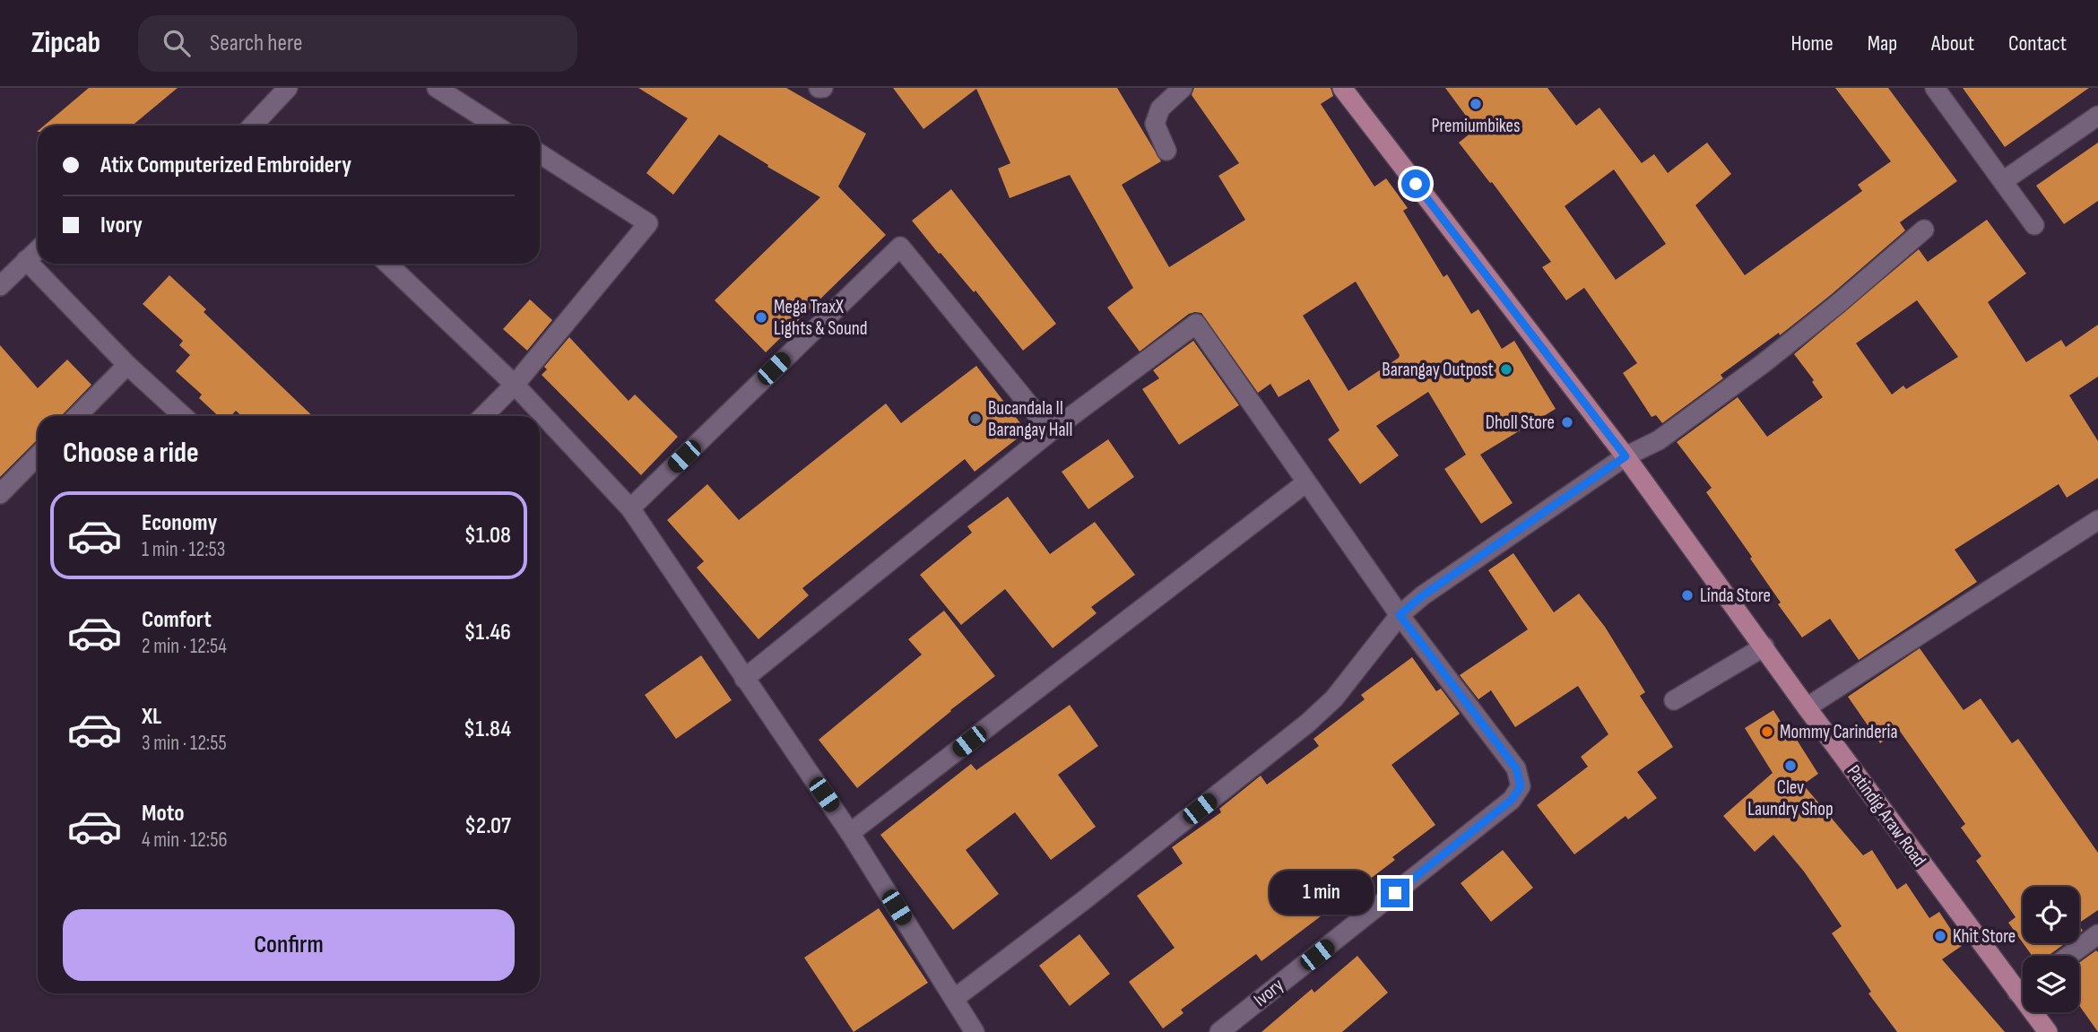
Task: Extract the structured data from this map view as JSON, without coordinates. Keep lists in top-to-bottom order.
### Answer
{
  "streets": {
    "main road": ["Patindig Araw Road"],
    "street": ["Ivory"]
  },
  "places": [
    "Premiumbikes",
    "Mega TraxX Lights & Sound",
    "Barangay Outpost",
    "Bucandala II Barangay Hall",
    "Dholl Store",
    "Linda Store",
    "Mommy Carinderia",
    "Clev Laundry Shop",
    "Khit Store"
  ],
  "page": {
    "header": "Zipcab",
    "search": "Search here",
    "nav": [
      "Home",
      "Map",
      "About",
      "Contact"
    ],
    "banner": ["Atix Computerized Embroidery", "Ivory"],
    "heading": "Choose a ride",
    "list": [
      {
        "name": "Economy",
        "note": "1 min · 12:53",
        "value": "$1.08"
      },
      {
        "name": "Comfort",
        "note": "2 min · 12:54",
        "value": "$1.46"
      },
      {
        "name": "XL",
        "note": "3 min · 12:55",
        "value": "$1.84"
      },
      {
        "name": "Moto",
        "note": "4 min · 12:56",
        "value": "$2.07"
      }
    ],
    "bubble": "1 min",
    "buttons": "Confirm"
  }
}
